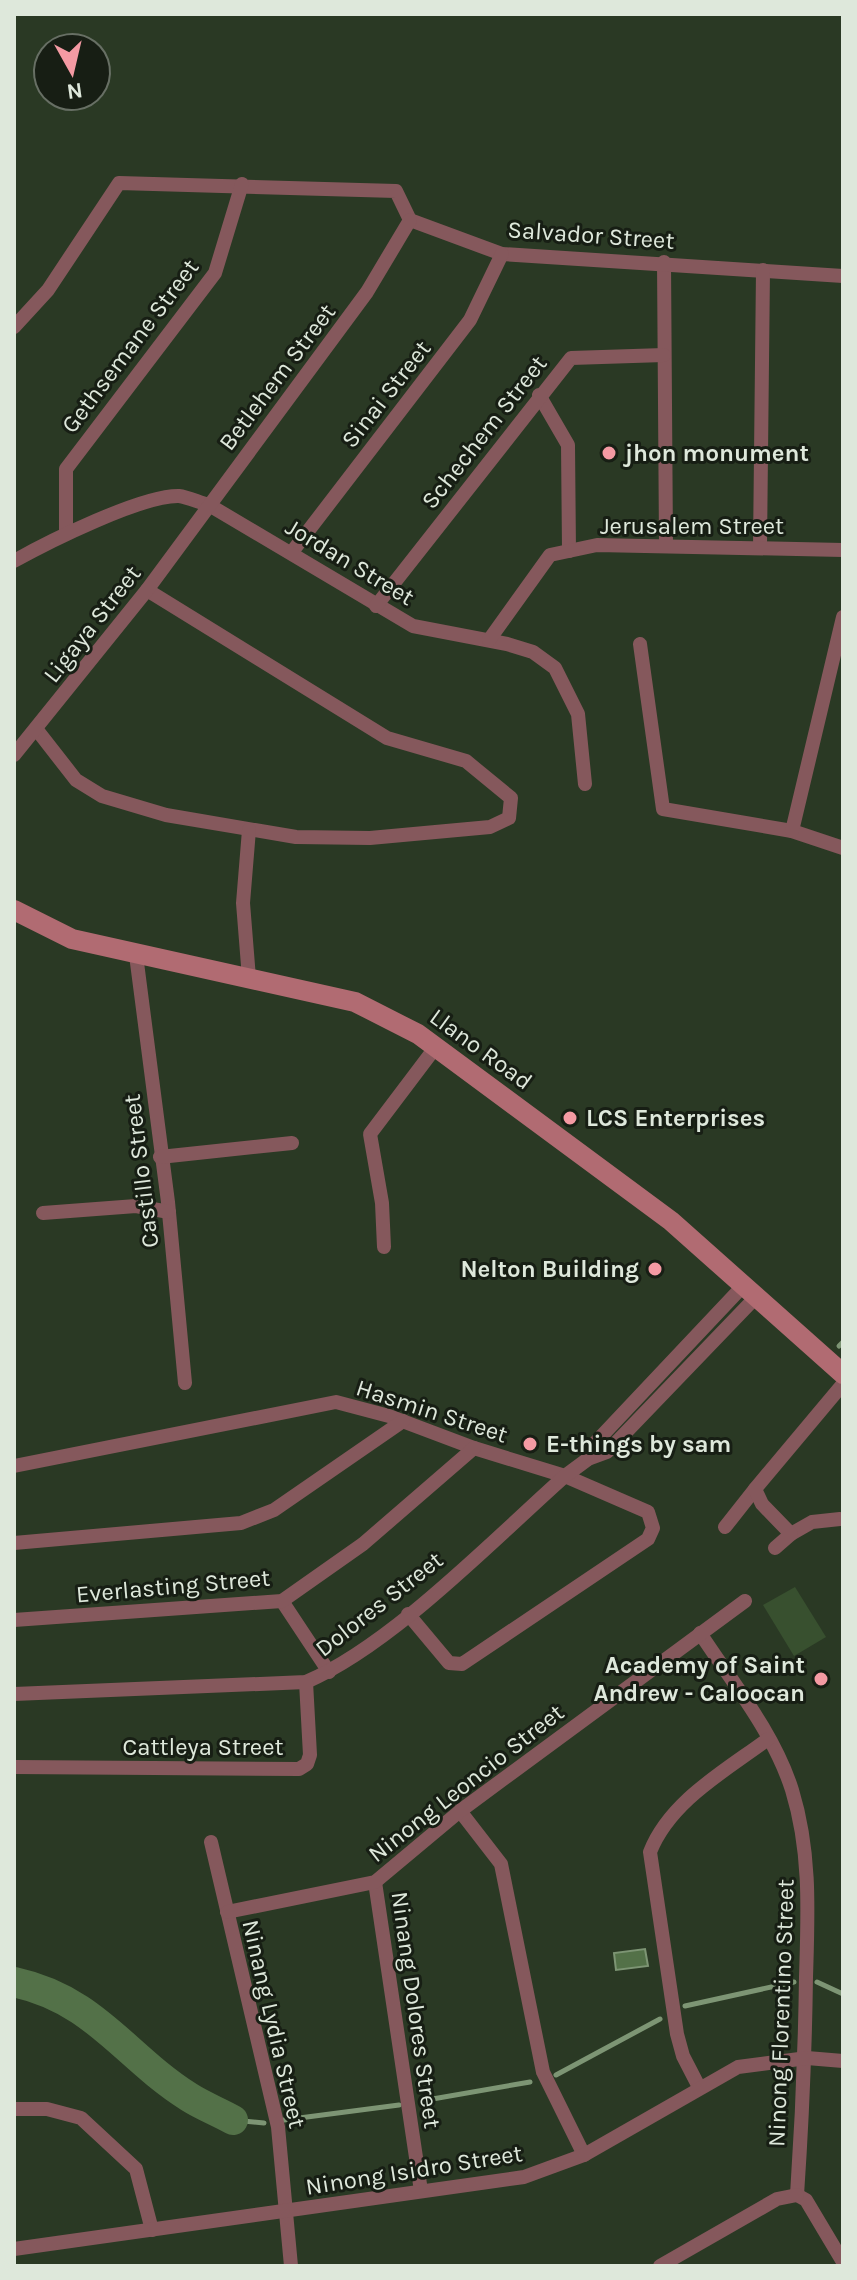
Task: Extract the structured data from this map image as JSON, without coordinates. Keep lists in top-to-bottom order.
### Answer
{
  "streets": {
    "main road": ["Llano Road"],
    "street": [
      "Salvador Street",
      "Gethsemane Street",
      "Betlehem Street",
      "Sinai Street",
      "Schechem Street",
      "Jerusalem Street",
      "Jordan Street",
      "Ligaya Street",
      "Castillo Street",
      "Hasmin Street",
      "Everlasting Street",
      "Dolores Street",
      "Cattleya Street",
      "Ninong Leoncio Street",
      "Ninang Dolores Street",
      "Ninong Florentino Street",
      "Ninang Lydia Street",
      "Ninong Isidro Street"
    ]
  },
  "crossings": [
    ["Salvador Street", "Betlehem Street"],
    ["Salvador Street", "Sinai Street"],
    ["Gethsemane Street", "Jordan Street"],
    ["Betlehem Street", "Jordan Street"],
    ["Betlehem Street", "Ligaya Street"],
    ["Sinai Street", "Jordan Street"],
    ["Schechem Street", "Jordan Street"],
    ["Jerusalem Street", "Jordan Street"],
    ["Llano Road", "Castillo Street"],
    ["Llano Road", "Dolores Street"],
    ["Hasmin Street", "Everlasting Street"],
    ["Hasmin Street", "Dolores Street"],
    ["Dolores Street", "Cattleya Street"],
    ["Ninong Leoncio Street", "Ninang Dolores Street"],
    ["Ninong Leoncio Street", "Ninong Florentino Street"],
    ["Ninong Leoncio Street", "Ninang Lydia Street"],
    ["Ninang Dolores Street", "Ninong Isidro Street"],
    ["Ninong Florentino Street", "Ninong Isidro Street"],
    ["Ninang Lydia Street", "Ninong Isidro Street"]
  ],
  "places": [
    "jhon monument",
    "LCS Enterprises",
    "Nelton Building",
    "E-things by sam",
    "Academy of Saint Andrew - Caloocan"
  ],
  "north": "bottom"
}
